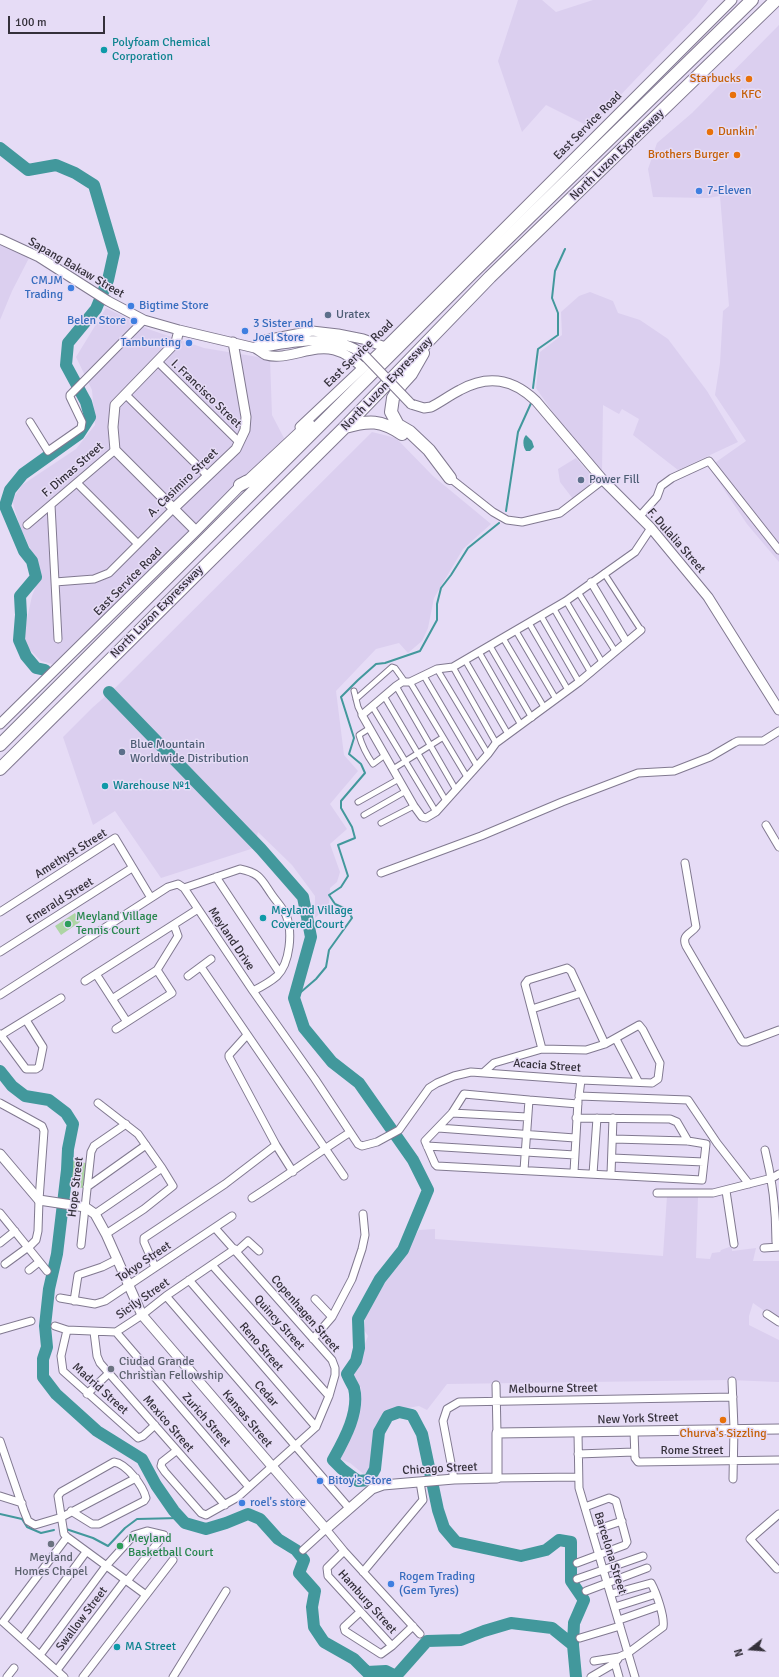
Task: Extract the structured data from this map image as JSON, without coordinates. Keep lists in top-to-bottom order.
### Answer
{
  "streets": {
    "highway": ["North Luzon Expressway"],
    "street": [
      "East Service Road",
      "Sapang Bakaw Street",
      "I. Francisco Street",
      "F. Dimas Street",
      "A. Casimiro Street",
      "F. Dulalia Street",
      "Amethyst Street",
      "Emerald Street",
      "Meyland Drive",
      "Acacia Street",
      "Hope Street",
      "Tokyo Street",
      "Sicily Street",
      "Copenhagen Street",
      "Quincy Street",
      "Reno Street",
      "Madrid Street",
      "Melbourne Street",
      "Cedar",
      "Kansas Street",
      "New York Street",
      "Zurich Street",
      "Mexico Street",
      "Rome Street",
      "Chicago Street",
      "Barcelona Street",
      "Hamburg Street",
      "Swallow Street"
    ]
  },
  "crossings": [
    ["East Service Road", "Sapang Bakaw Street"],
    ["Sapang Bakaw Street", "F. Dimas Street"],
    ["Sapang Bakaw Street", "A. Casimiro Street"],
    ["Sapang Bakaw Street", "F. Dulalia Street"],
    ["I. Francisco Street", "F. Dimas Street"],
    ["I. Francisco Street", "A. Casimiro Street"],
    ["Amethyst Street", "Emerald Street"],
    ["Meyland Drive", "Acacia Street"],
    ["Hope Street", "Kansas Street"],
    ["Tokyo Street", "Copenhagen Street"],
    ["Tokyo Street", "Kansas Street"],
    ["Sicily Street", "Copenhagen Street"],
    ["Sicily Street", "Quincy Street"],
    ["Sicily Street", "Reno Street"],
    ["Sicily Street", "Madrid Street"],
    ["Sicily Street", "Cedar"],
    ["Sicily Street", "Kansas Street"],
    ["Sicily Street", "Zurich Street"],
    ["Sicily Street", "Mexico Street"],
    ["Copenhagen Street", "Quincy Street"],
    ["Copenhagen Street", "Reno Street"],
    ["Copenhagen Street", "Cedar"],
    ["Copenhagen Street", "Kansas Street"],
    ["Copenhagen Street", "Zurich Street"],
    ["Copenhagen Street", "Mexico Street"],
    ["Madrid Street", "Mexico Street"],
    ["Melbourne Street", "Chicago Street"],
    ["Cedar", "Chicago Street"],
    ["Kansas Street", "Chicago Street"],
    ["Kansas Street", "Hamburg Street"],
    ["New York Street", "Barcelona Street"],
    ["Chicago Street", "Barcelona Street"]
  ],
  "places": [
    "Polyfoam Chemical Corporation",
    "Starbucks",
    "KFC",
    "Dunkin'",
    "Brothers Burger",
    "7-Eleven",
    "CMJM Trading",
    "Bigtime Store",
    "Uratex",
    "Belen Store",
    "3 Sister and Joel Store",
    "Tambunting",
    "Power Fill",
    "Blue Mountain Worldwide Distribution",
    "Warehouse №1",
    "Meyland Village Covered Court",
    "Meyland Village Tennis Court",
    "Ciudad Grande Christian Fellowship",
    "Churva's Sizzling",
    "Bitoy's Store",
    "roel's store",
    "Meyland Homes Chapel",
    "Meyland Basketball Court",
    "Rogem Trading (Gem Tyres)",
    "MA Street"
  ],
  "scale_bar": "100 m",
  "north": "left"
}
